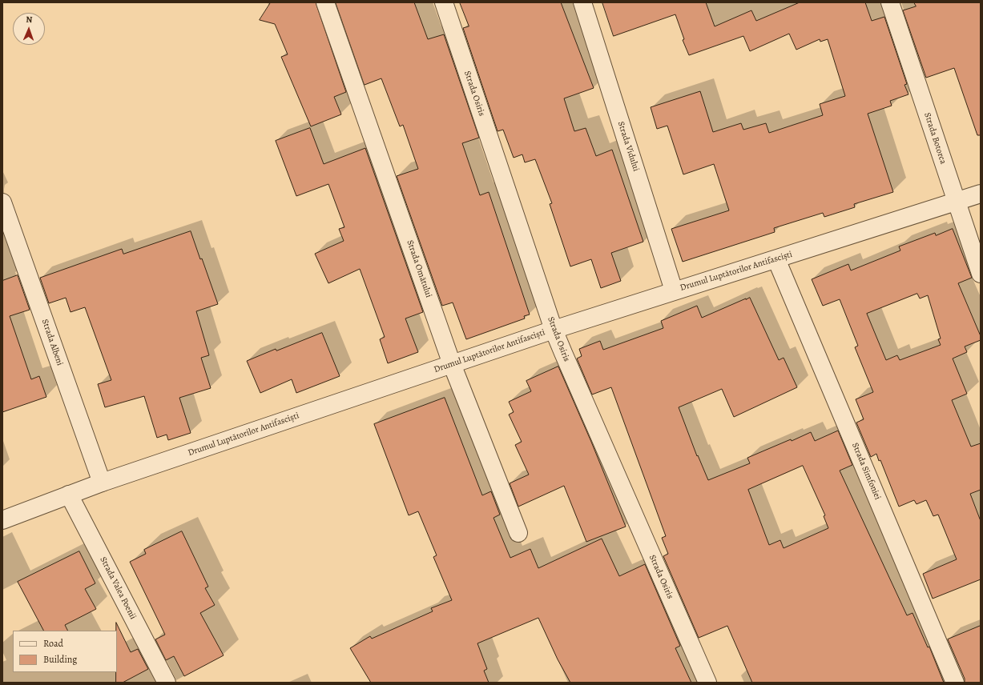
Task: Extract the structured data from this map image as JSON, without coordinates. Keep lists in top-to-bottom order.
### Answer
{
  "streets": {
    "street": [
      "Strada Osiris",
      "Strada Botorca",
      "Strada Vidului",
      "Strada Omătului",
      "Drumul Luptătorilor Antifasciști",
      "Strada Albeni",
      "Strada Simfoniei",
      "Strada Valea Poenii"
    ]
  },
  "crossings": [
    ["Strada Osiris", "Drumul Luptătorilor Antifasciști"],
    ["Strada Botorca", "Drumul Luptătorilor Antifasciști"],
    ["Strada Vidului", "Drumul Luptătorilor Antifasciști"],
    ["Strada Omătului", "Drumul Luptătorilor Antifasciști"],
    ["Drumul Luptătorilor Antifasciști", "Strada Albeni"],
    ["Drumul Luptătorilor Antifasciști", "Strada Simfoniei"],
    ["Drumul Luptătorilor Antifasciști", "Strada Valea Poenii"]
  ],
  "legend": ["Road", "Building"],
  "north": "top"
}
